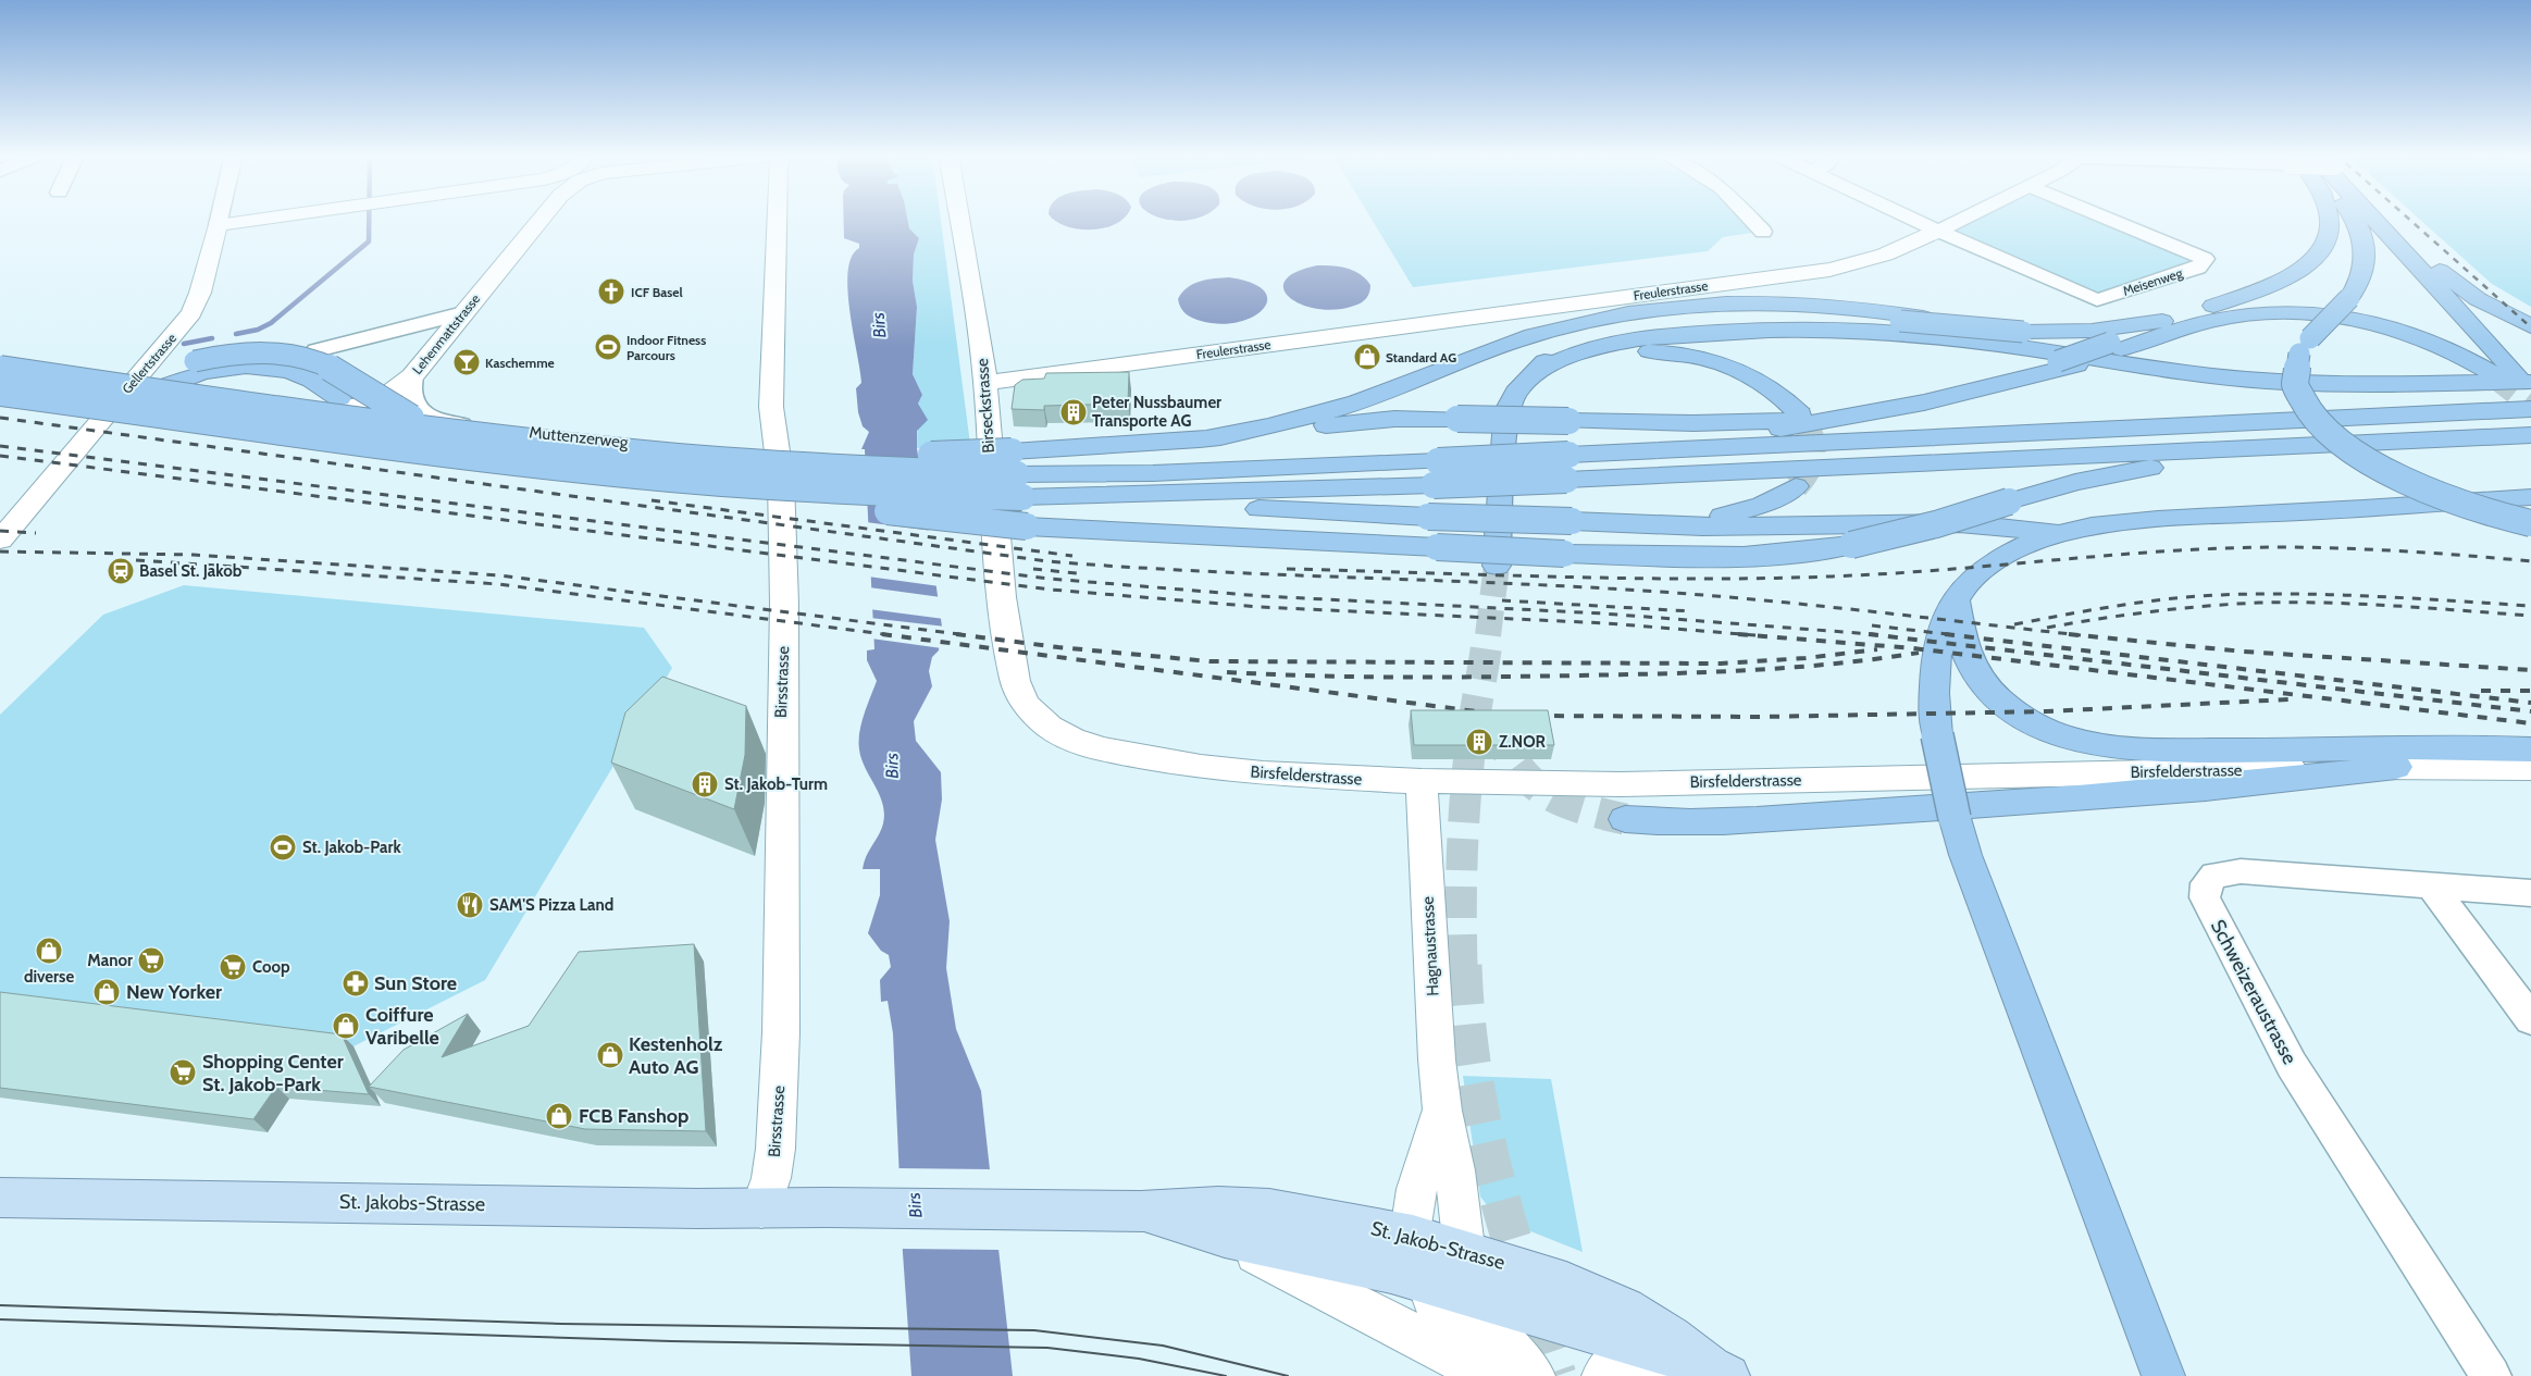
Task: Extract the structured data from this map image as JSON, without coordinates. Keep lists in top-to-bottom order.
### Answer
{
  "streets": {
    "main road": ["St. Jakobs-Strasse", "St. Jakob-Strasse"],
    "street": [
      "Meisenweg",
      "Freulerstrasse",
      "Lehenmattstrasse",
      "Gellertstrasse",
      "Birseckstrasse",
      "Muttenzerweg",
      "Birsstrasse",
      "Birsfelderstrasse",
      "Hagnaustrasse",
      "Schweizeraustrasse"
    ]
  },
  "crossings": [
    ["Meisenweg", "Freulerstrasse"],
    ["Freulerstrasse", "Birseckstrasse"],
    ["Lehenmattstrasse", "Gellertstrasse"],
    ["Lehenmattstrasse", "Muttenzerweg"],
    ["Birseckstrasse", "Birsfelderstrasse"],
    ["Muttenzerweg", "Birsstrasse"],
    ["Birsstrasse", "St. Jakobs-Strasse"],
    ["Birsfelderstrasse", "Hagnaustrasse"],
    ["Hagnaustrasse", "St. Jakob-Strasse"],
    ["St. Jakobs-Strasse", "St. Jakob-Strasse"]
  ],
  "water": ["Birs"],
  "places": {
    "church": ["ICF Basel"],
    "sports": ["Indoor Fitness Parcours", "St. Jakob-Park"],
    "shop": [
      "Standard AG",
      "diverse",
      "New Yorker",
      "Coiffure Varibelle",
      "Kestenholz Auto AG",
      "FCB Fanshop"
    ],
    "bar": ["Kaschemme"],
    "building": ["Peter Nussbaumer Transporte AG", "Z.NOR", "St. Jakob-Turm"],
    "station": ["Basel St. Jakob"],
    "restaurant": ["SAM'S Pizza Land"],
    "supermarket": ["Manor", "Coop", "Shopping Center St. Jakob-Park"],
    "pharmacy": ["Sun Store"]
  }
}
